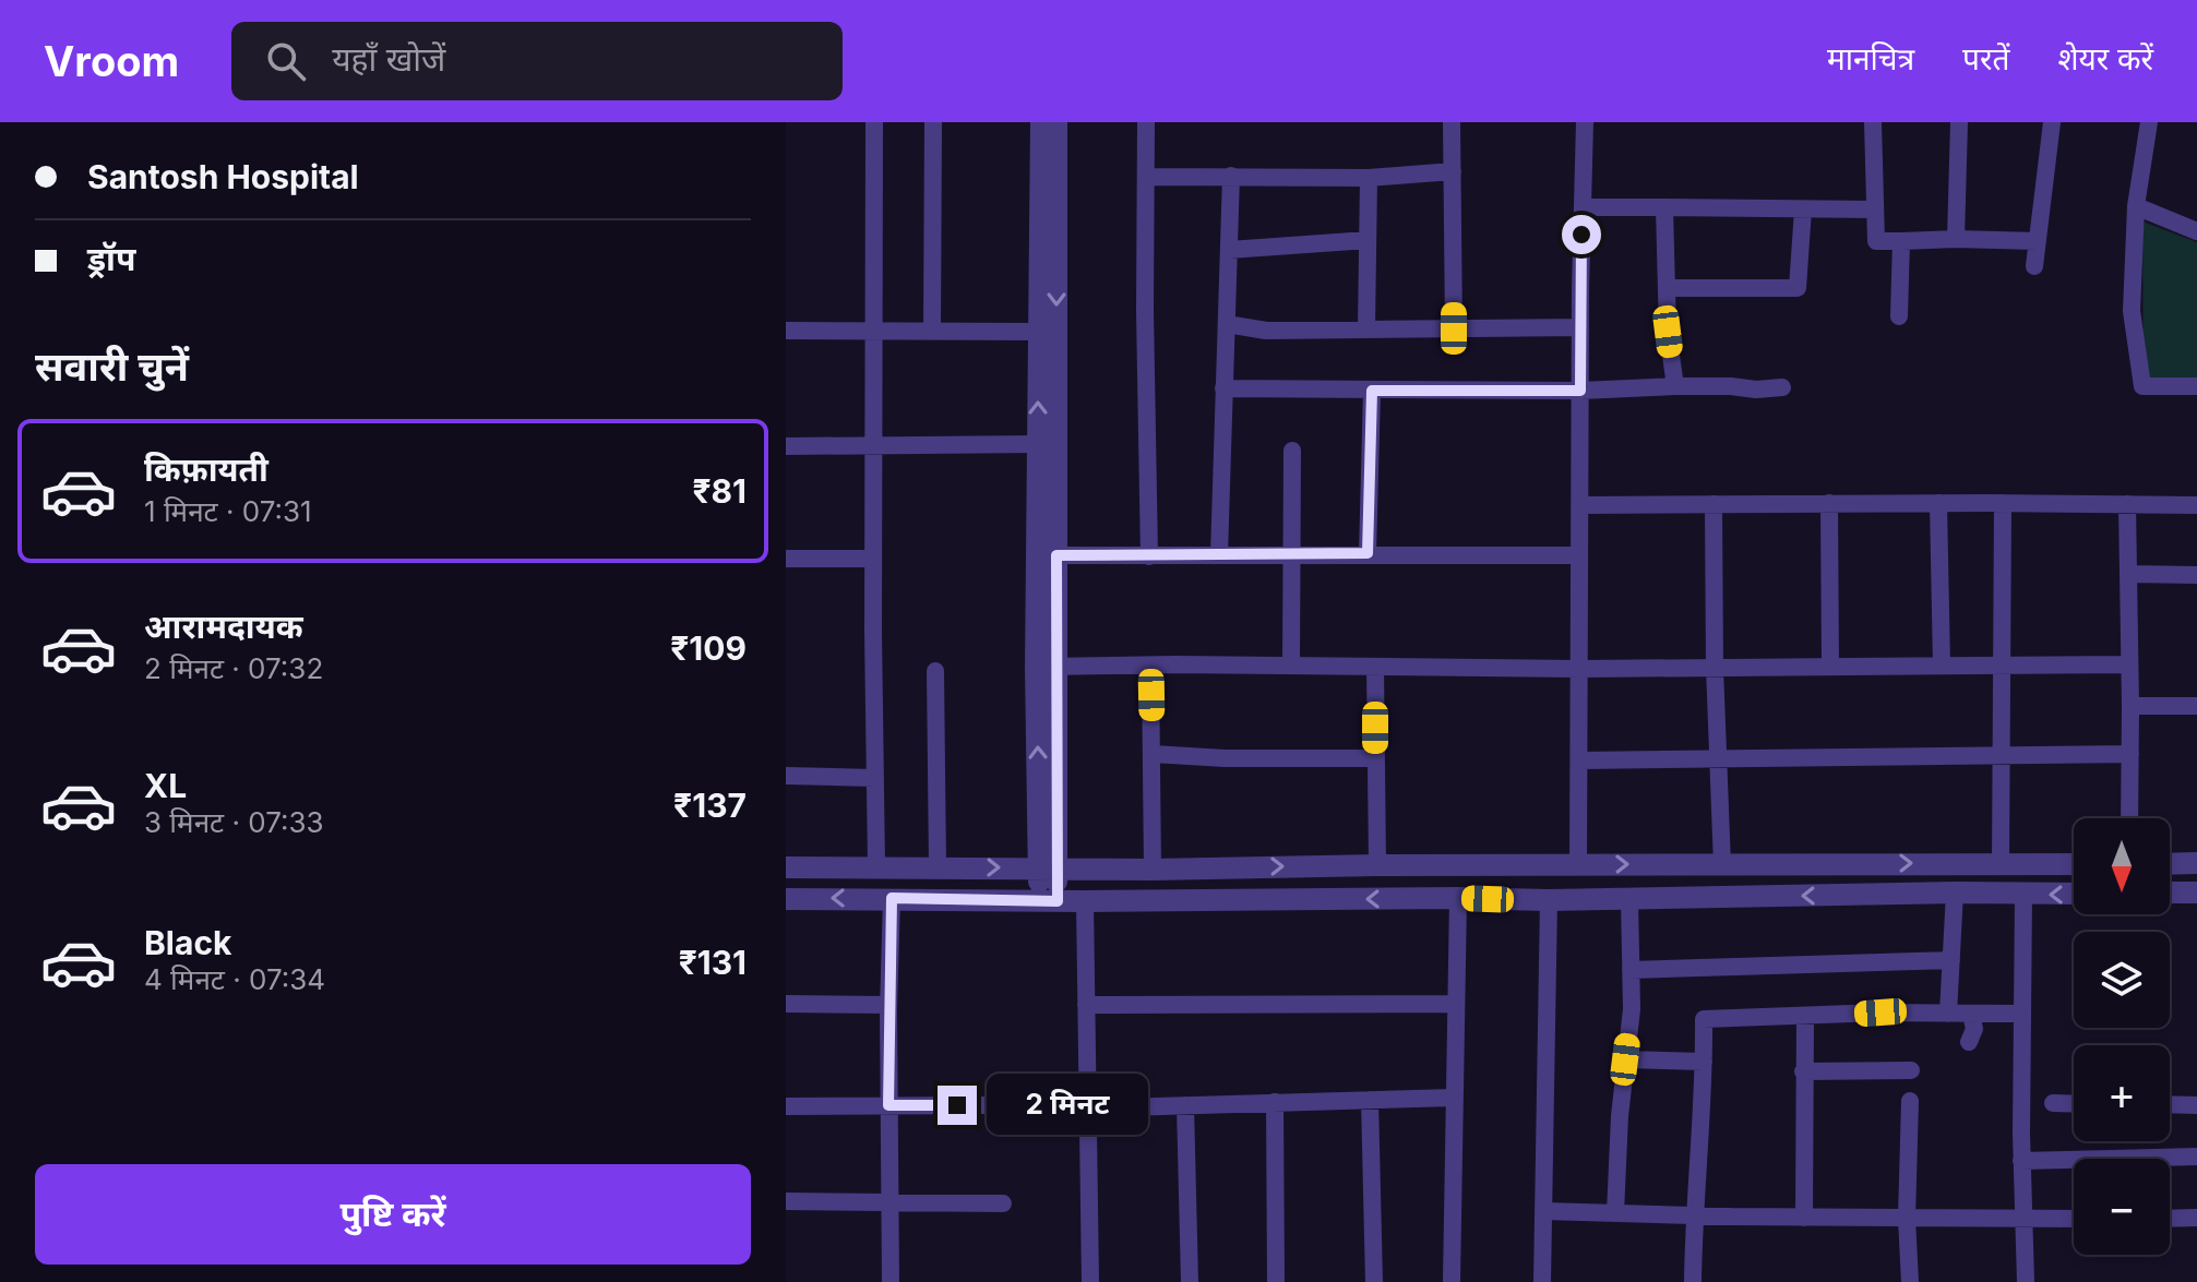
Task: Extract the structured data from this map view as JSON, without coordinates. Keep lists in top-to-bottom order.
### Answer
{
  "north": "bottom",
  "page": {
    "header": "Vroom",
    "search": "यहाँ खोजें",
    "nav": ["मानचित्र", "परतें", "शेयर करें"],
    "banner": ["Santosh Hospital", "ड्रॉप"],
    "heading": "सवारी चुनें",
    "list": [
      {
        "name": "किफ़ायती",
        "note": "1 मिनट · 07:31",
        "value": "₹81"
      },
      {
        "name": "आरामदायक",
        "note": "2 मिनट · 07:32",
        "value": "₹109"
      },
      {
        "name": "XL",
        "note": "3 मिनट · 07:33",
        "value": "₹137"
      },
      {
        "name": "Black",
        "note": "4 मिनट · 07:34",
        "value": "₹131"
      }
    ],
    "map_buttons": ["+", "−"],
    "bubble": "2 मिनट",
    "buttons": "पुष्टि करें"
  }
}
